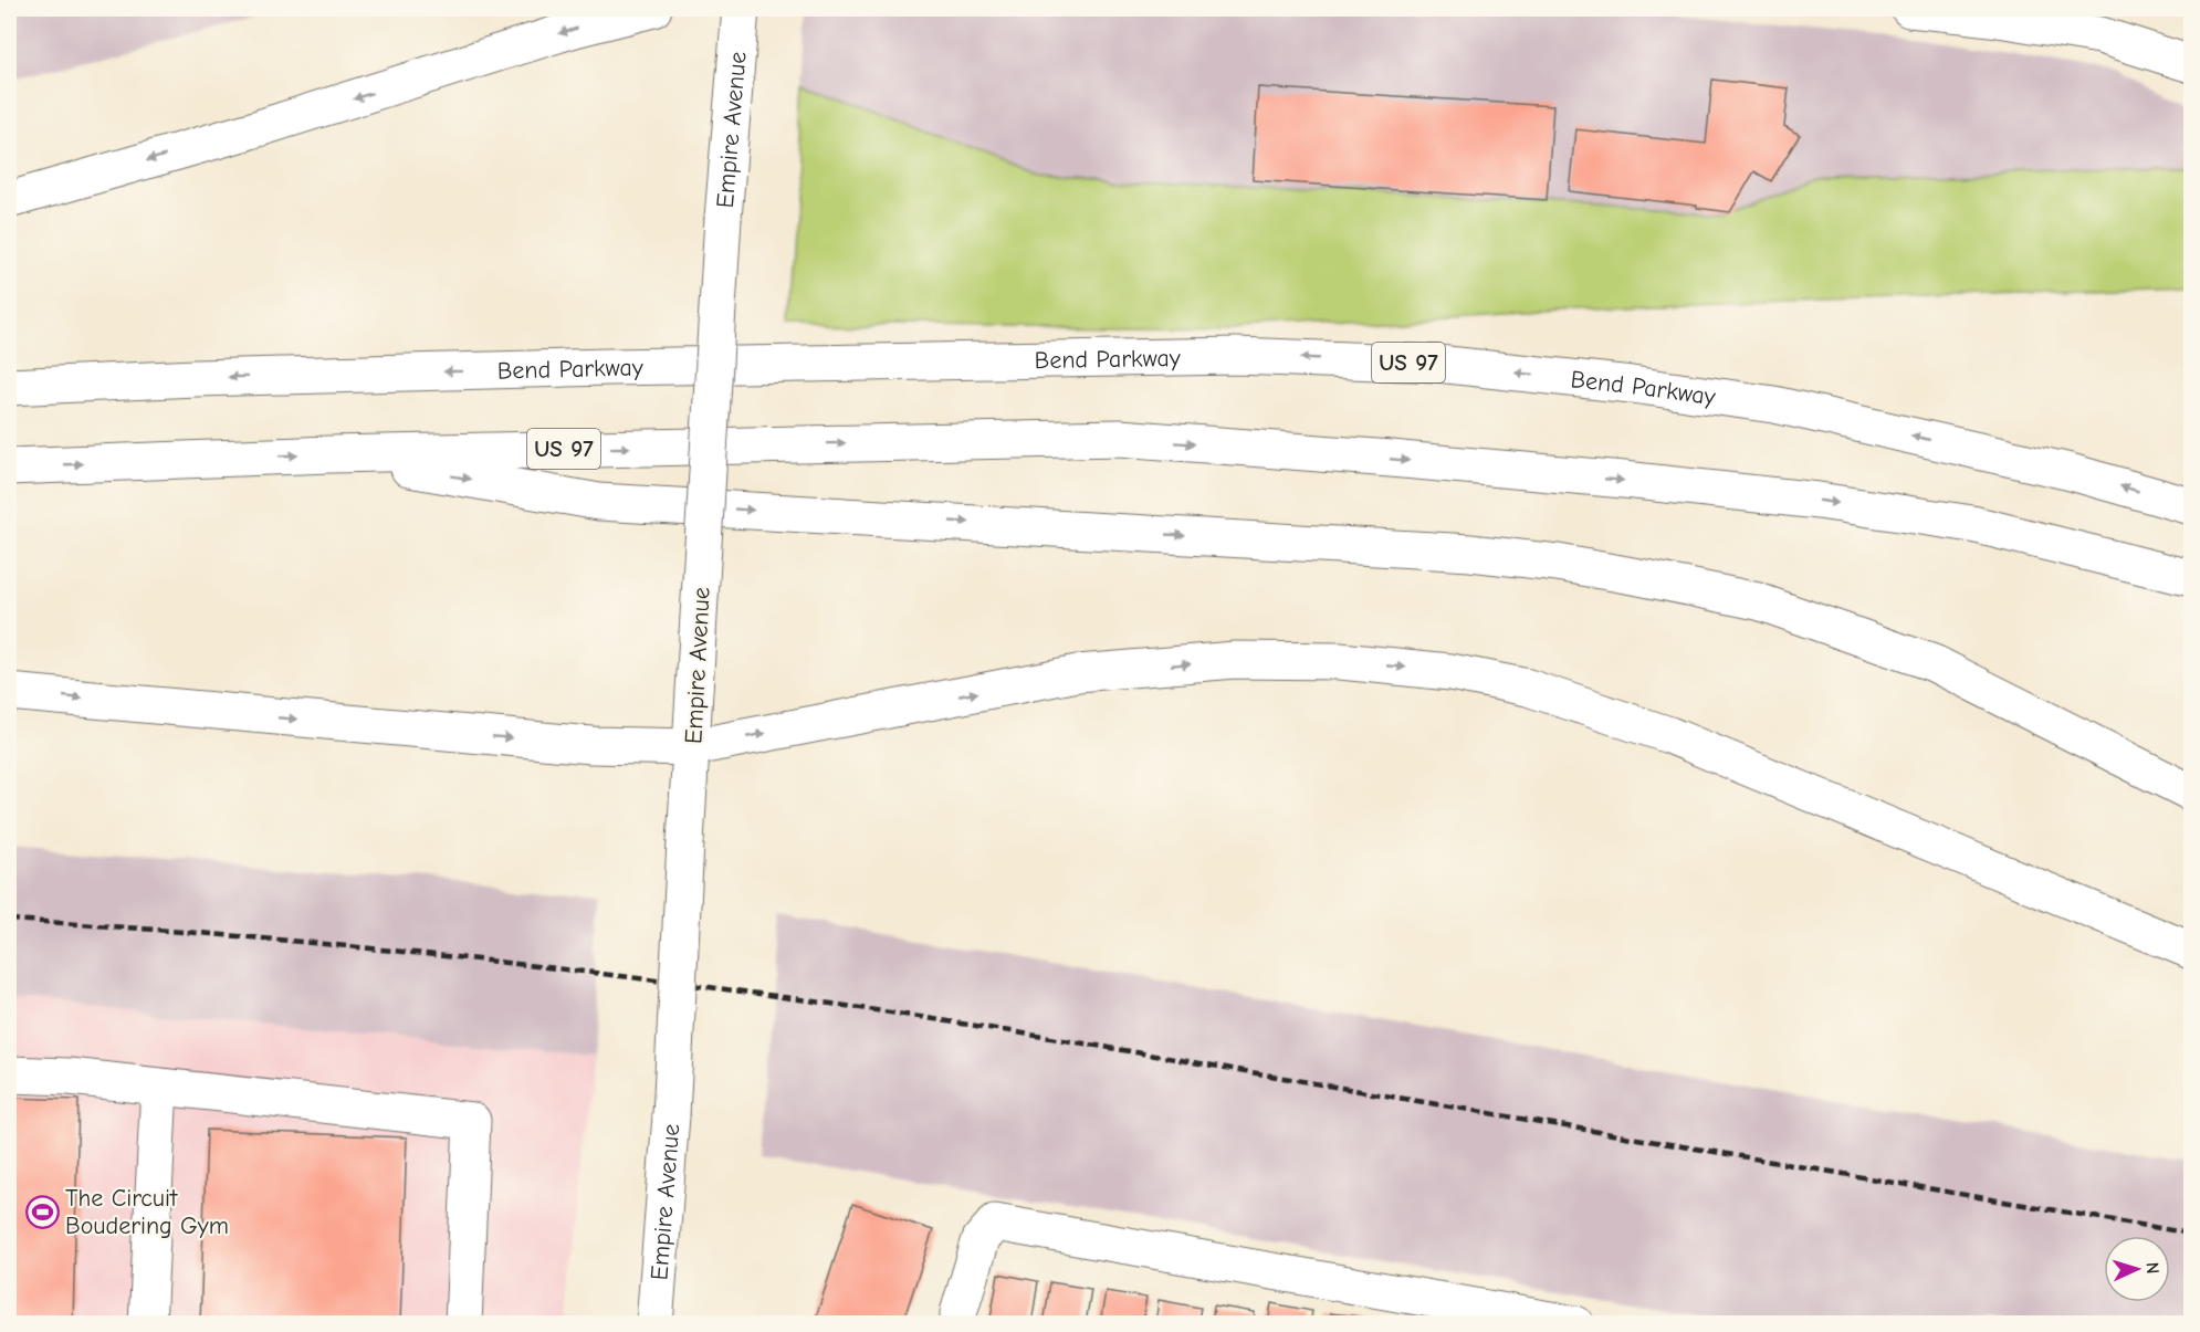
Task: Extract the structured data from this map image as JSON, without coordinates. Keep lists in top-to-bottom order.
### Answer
{
  "streets": {
    "main road": ["Empire Avenue", "Bend Parkway", "US 97"]
  },
  "places": {
    "sports": ["The Circuit Boudering Gym"]
  },
  "north": "right"
}
